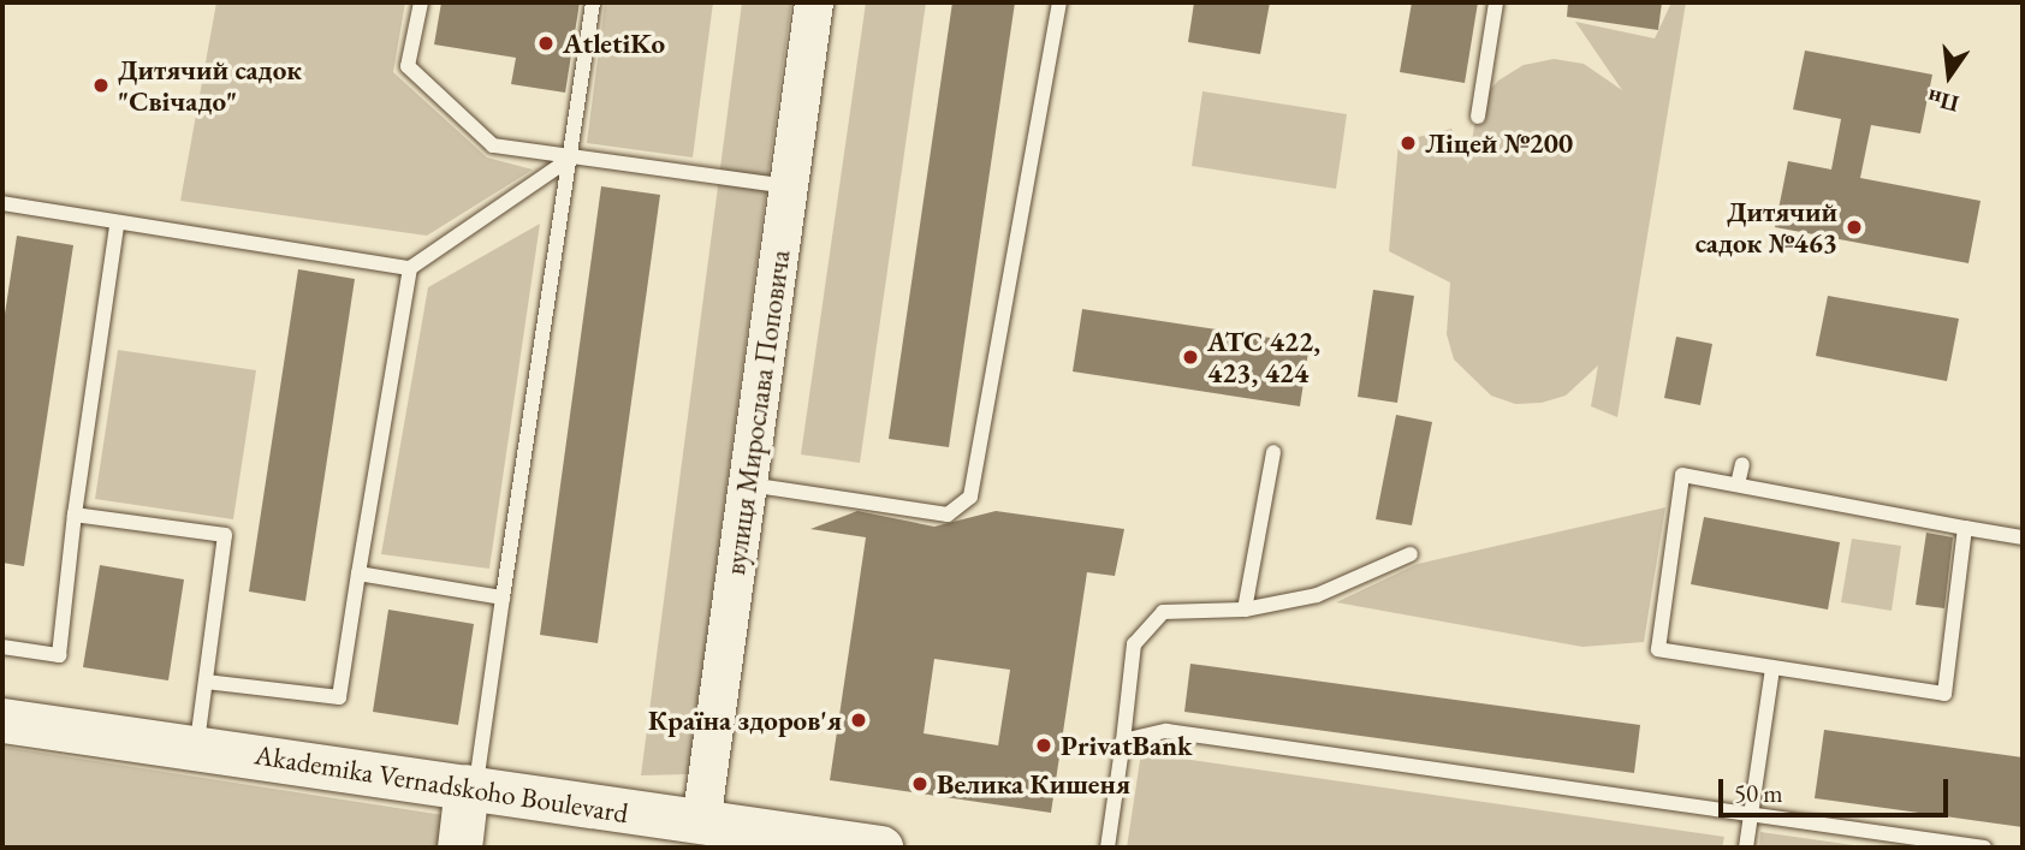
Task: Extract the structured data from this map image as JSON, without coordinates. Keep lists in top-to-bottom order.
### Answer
{
  "streets": {
    "main road": ["Akademika Vernadskoho Boulevard"],
    "street": ["вулиця Мирослава Поповича"]
  },
  "crossings": [
    ["вулиця Мирослава Поповича", "Akademika Vernadskoho Boulevard"]
  ],
  "places": [
    "AtletiKo",
    "Дитячий садок \"Свічадо\"",
    "Ліцей №200",
    "Дитячий садок №463",
    "АТС 422, 423, 424",
    "Країна здоров'я",
    "PrivatBank",
    "Велика Кишеня"
  ],
  "scale_bar": "50 m",
  "north": "bottom"
}
